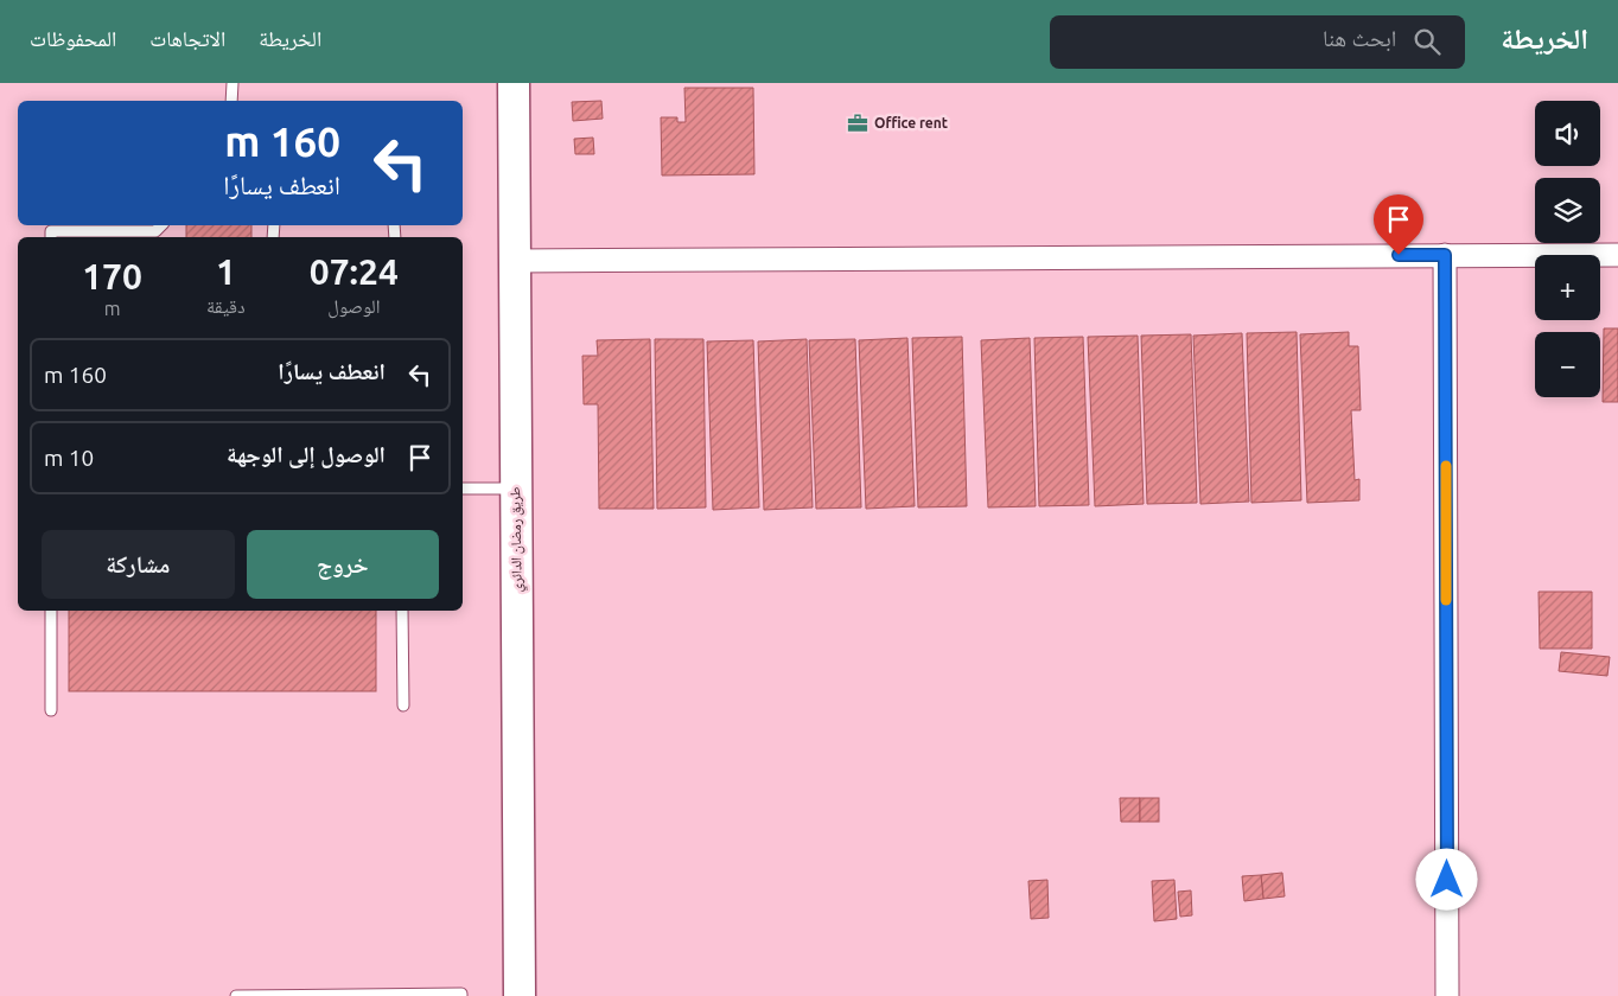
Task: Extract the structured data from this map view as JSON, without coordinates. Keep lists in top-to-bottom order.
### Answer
{
  "streets": {
    "street": ["طريق رمضان الدائري"]
  },
  "places": {
    "office": ["Office rent"]
  },
  "page": {
    "header": "الخريطة",
    "search": "ابحث هنا",
    "nav": ["الخريطة", "الاتجاهات", "المحفوظات"],
    "map_buttons": ["+", "−"],
    "turn": ["160 m", "انعطف يسارًا"],
    "eta": [
      "07:24",
      "الوصول",
      "1",
      "دقيقة",
      "170",
      "m"
    ],
    "list": [
      {
        "name": "انعطف يسارًا",
        "value": "160 m"
      },
      {
        "name": "الوصول إلى الوجهة",
        "value": "10 m"
      }
    ],
    "buttons": ["خروج", "مشاركة"]
  }
}
